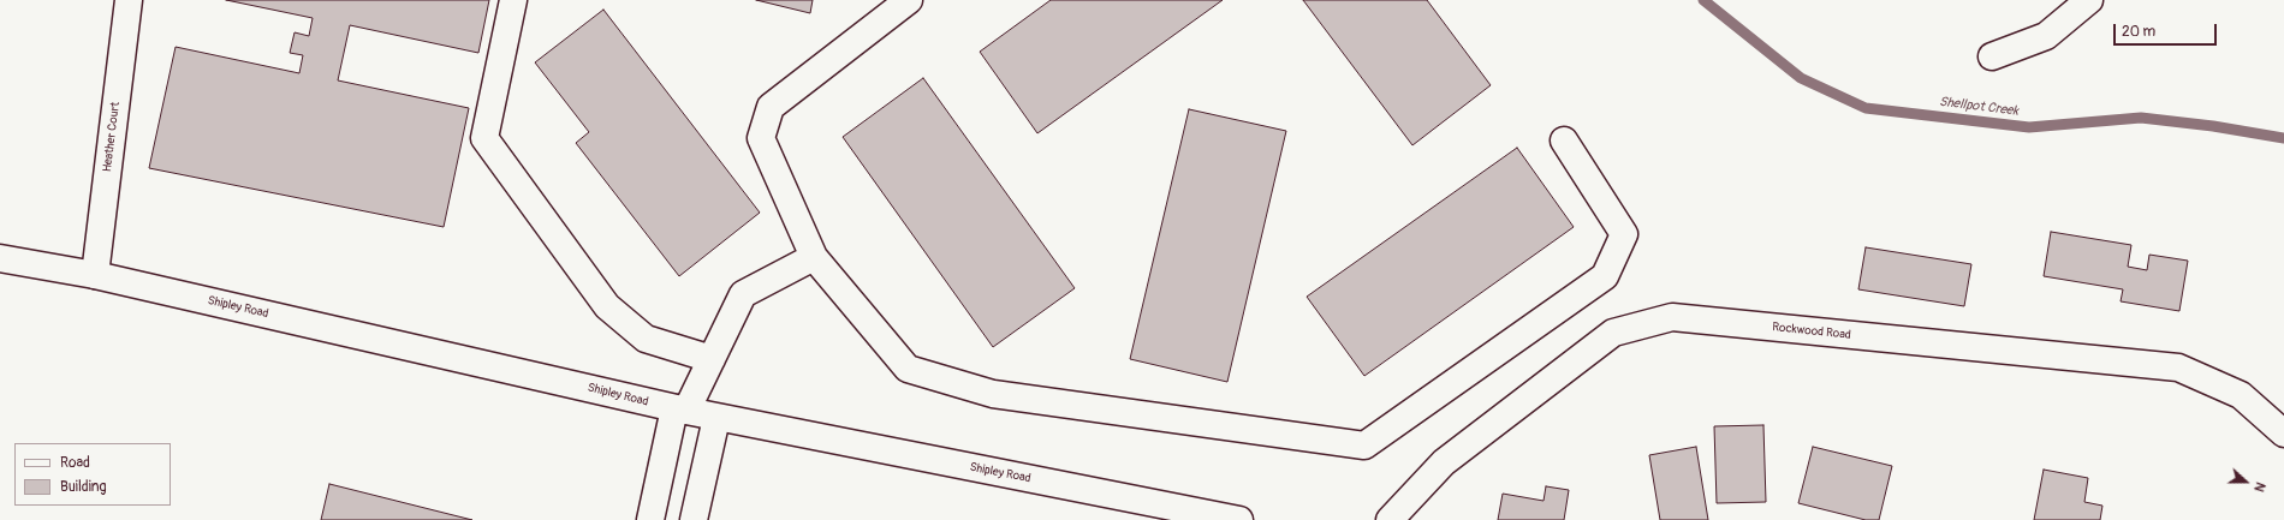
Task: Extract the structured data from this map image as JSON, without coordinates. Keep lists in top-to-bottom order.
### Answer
{
  "streets": {
    "street": ["Heather Court", "Shipley Road", "Rockwood Road"]
  },
  "crossings": [
    ["Heather Court", "Shipley Road"]
  ],
  "water": ["Shellpot Creek"],
  "legend": ["Road", "Building"],
  "scale_bar": "20 m",
  "north": "right"
}
